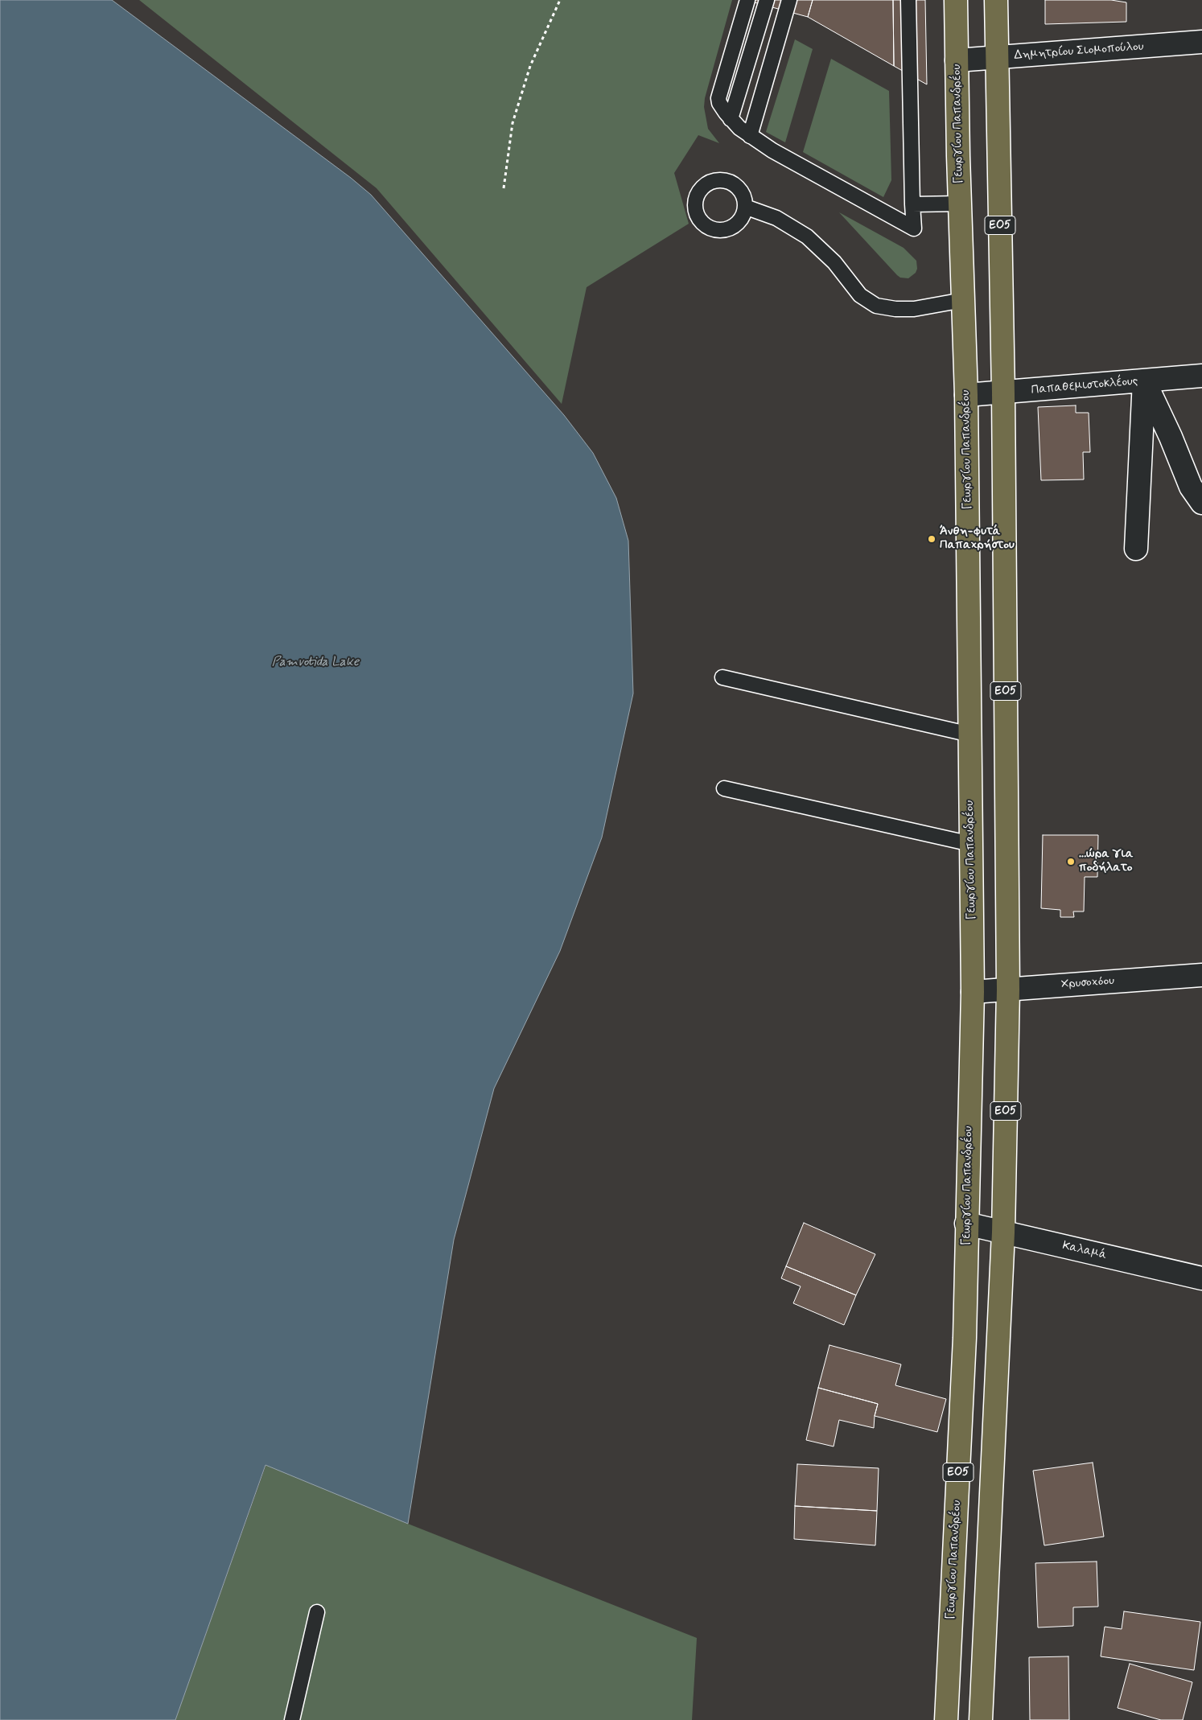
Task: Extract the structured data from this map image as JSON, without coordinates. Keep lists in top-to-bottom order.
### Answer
{
  "streets": {
    "main road": ["Γεωργίου Παπανδρέου", "ΕΟ5"],
    "street": [
      "Δημητρίου Σιομοπούλου",
      "Παπαθεμιστοκλέους",
      "Χρυσοχόου",
      "Καλαμά"
    ]
  },
  "crossings": [
    ["Δημητρίου Σιομοπούλου", "Γεωργίου Παπανδρέου"],
    ["Δημητρίου Σιομοπούλου", "ΕΟ5"],
    ["Γεωργίου Παπανδρέου", "Παπαθεμιστοκλέους"],
    ["Γεωργίου Παπανδρέου", "Χρυσοχόου"],
    ["Γεωργίου Παπανδρέου", "Καλαμά"],
    ["ΕΟ5", "Παπαθεμιστοκλέους"],
    ["ΕΟ5", "Χρυσοχόου"],
    ["ΕΟ5", "Καλαμά"]
  ],
  "water": ["Pamvotida Lake"],
  "places": ["Άνθη-φυτά Παπαχρήστου", "...ώρα για ποδήλατο"]
}
